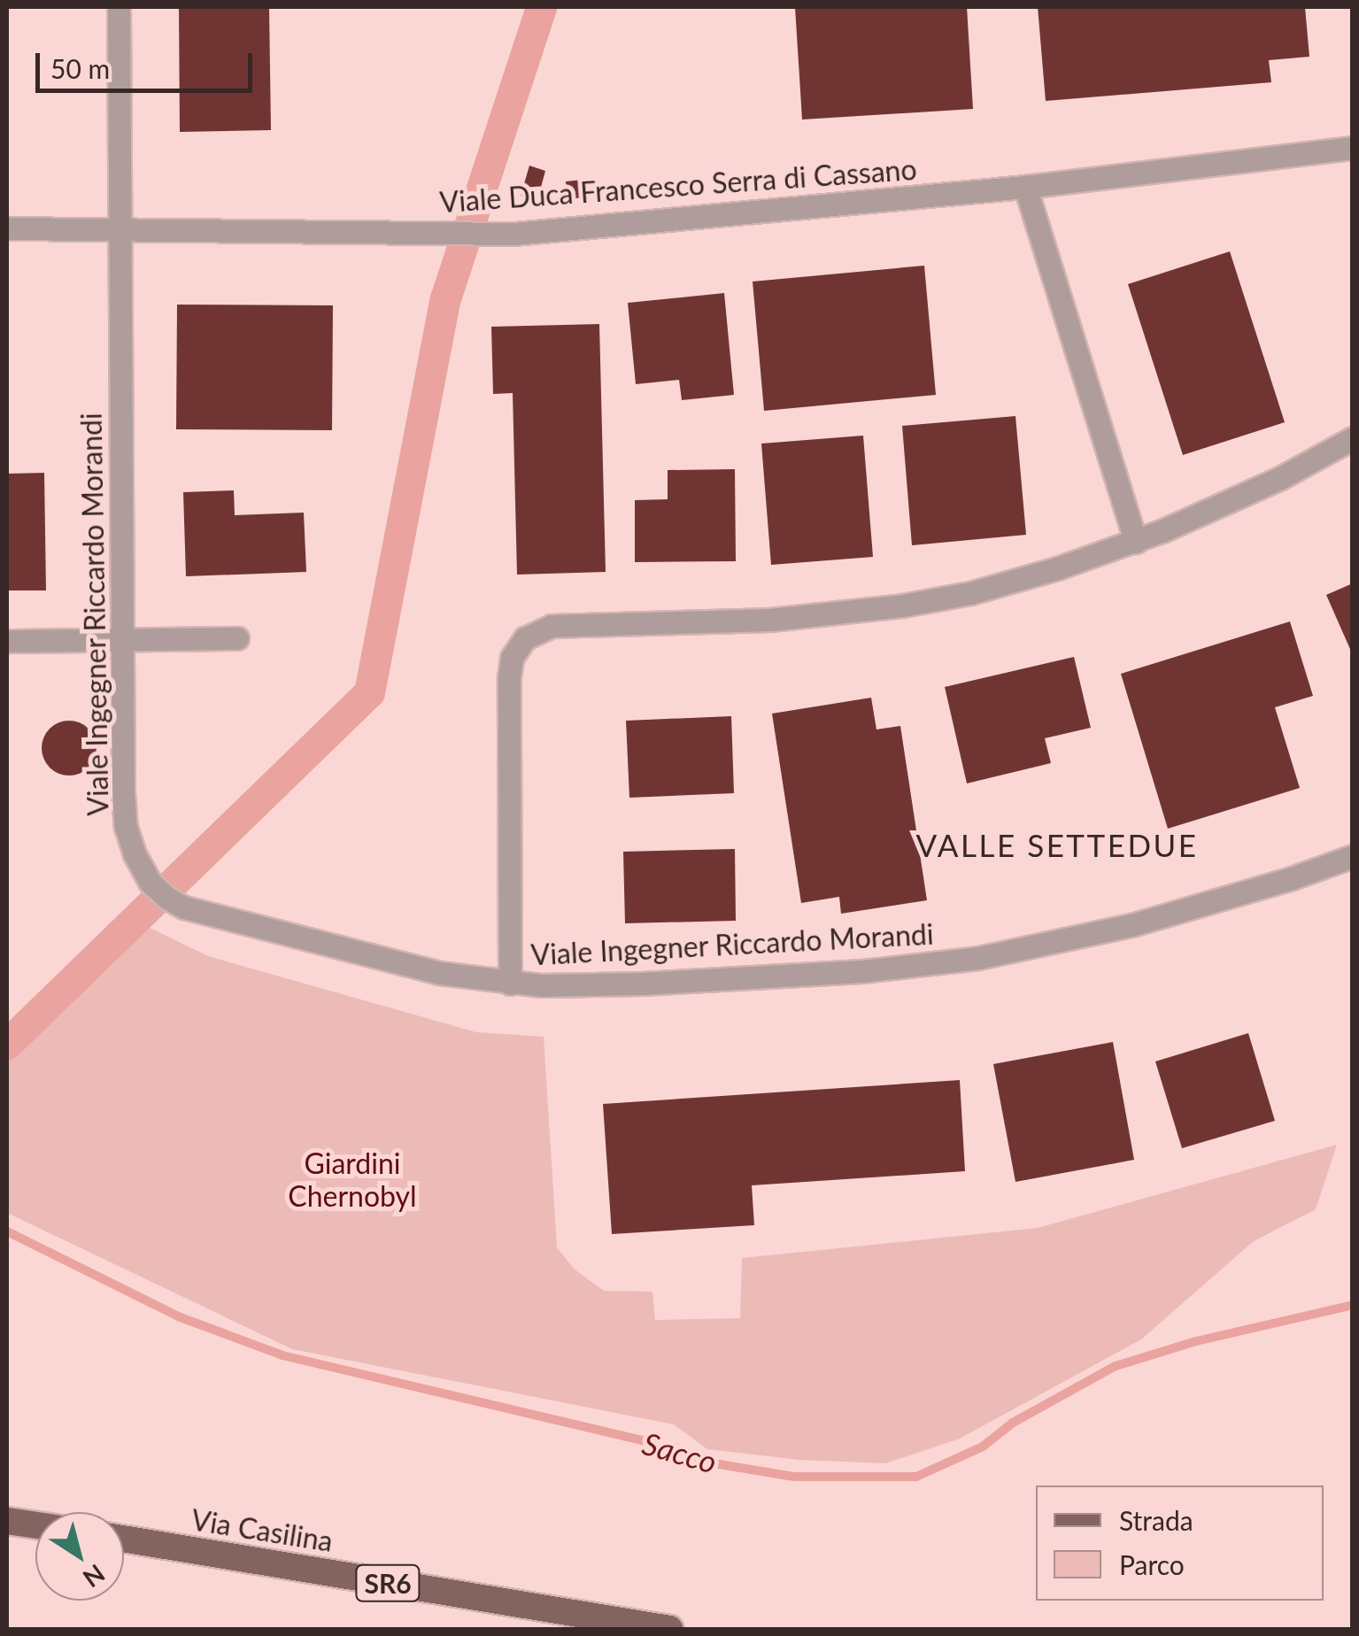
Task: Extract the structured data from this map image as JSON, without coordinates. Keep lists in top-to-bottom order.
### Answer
{
  "streets": {
    "main road": ["Via Casilina", "SR6"],
    "street": ["Viale Duca Francesco Serra di Cassano", "Viale Ingegner Riccardo Morandi"]
  },
  "crossings": [
    ["Viale Duca Francesco Serra di Cassano", "Viale Ingegner Riccardo Morandi"]
  ],
  "districts": ["VALLE SETTEDUE"],
  "water": ["Sacco"],
  "parks": ["Giardini Chernobyl"],
  "legend": ["Strada", "Parco"],
  "scale_bar": "50 m",
  "north": "bottom right"
}
